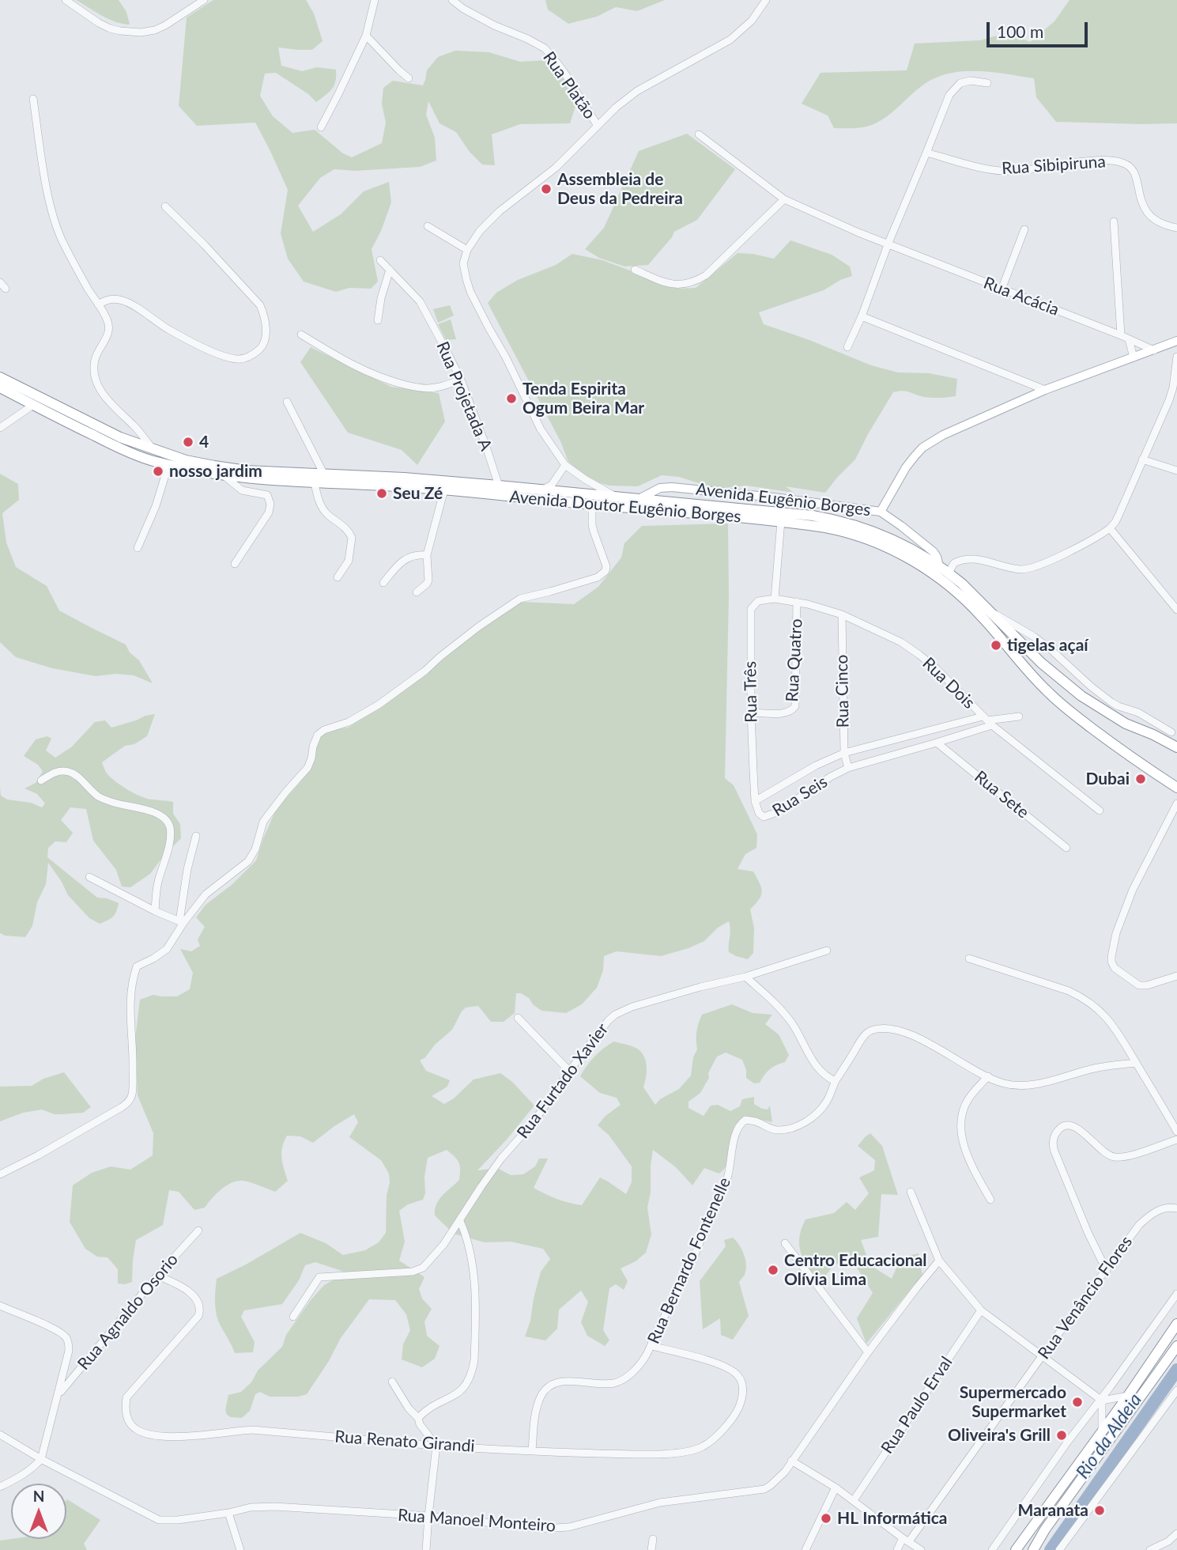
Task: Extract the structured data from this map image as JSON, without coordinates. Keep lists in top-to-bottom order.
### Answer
{
  "streets": {
    "highway": ["Avenida Doutor Eugênio Borges"],
    "main road": ["Avenida Eugênio Borges"],
    "street": [
      "Rua Platão",
      "Rua Sibipiruna",
      "Rua Acácia",
      "Rua Projetada A",
      "Rua Quatro",
      "Rua Dois",
      "Rua Cinco",
      "Rua Três",
      "Rua Sete",
      "Rua Seis",
      "Rua Furtado Xavier",
      "Rua Bernardo Fontenelle",
      "Rua Venâncio Flores",
      "Rua Agnaldo Osorio",
      "Rua Paulo Erval",
      "Rua Renato Girandi",
      "Rua Manoel Monteiro"
    ]
  },
  "crossings": [
    ["Rua Projetada A", "Avenida Doutor Eugênio Borges"],
    ["Avenida Eugênio Borges", "Avenida Doutor Eugênio Borges"],
    ["Rua Quatro", "Rua Dois"],
    ["Rua Quatro", "Rua Três"],
    ["Rua Dois", "Rua Cinco"],
    ["Rua Dois", "Rua Três"],
    ["Rua Dois", "Rua Seis"],
    ["Rua Cinco", "Rua Seis"],
    ["Rua Três", "Rua Seis"],
    ["Rua Sete", "Rua Seis"],
    ["Rua Bernardo Fontenelle", "Rua Renato Girandi"],
    ["Rua Agnaldo Osorio", "Rua Renato Girandi"]
  ],
  "water": ["Rio da Aldeia"],
  "places": [
    "Assembleia de Deus da Pedreira",
    "Tenda Espirita Ogum Beira Mar",
    "4",
    "nosso jardim",
    "Seu Zé",
    "tigelas açaí",
    "Dubai",
    "Centro Educacional Olívia Lima",
    "Supermercado Supermarket",
    "Oliveira's Grill",
    "Maranata",
    "HL Informática"
  ],
  "scale_bar": "100 m",
  "north": "top"
}
